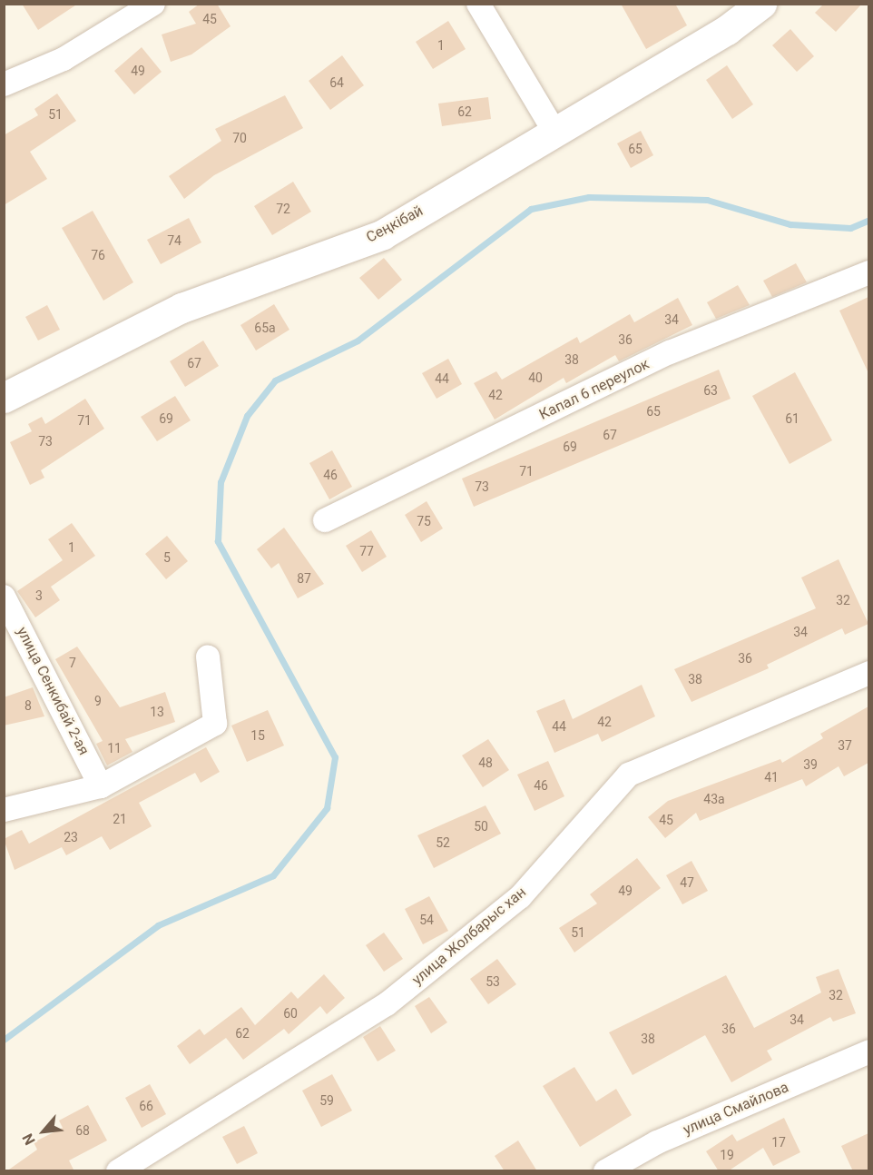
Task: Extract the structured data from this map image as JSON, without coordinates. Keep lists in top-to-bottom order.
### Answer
{
  "streets": {
    "street": [
      "Сеңкібай",
      "Капал 6 переулок",
      "улица Сенкибай 2-ая",
      "улица Жолбарыс хан",
      "улица Смайлова"
    ]
  },
  "house_numbers": [
    "45",
    "1",
    "49",
    "64",
    "62",
    "51",
    "70",
    "65",
    "72",
    "74",
    "76",
    "34",
    "65а",
    "36",
    "38",
    "67",
    "40",
    "44",
    "63",
    "42",
    "65",
    "69",
    "61",
    "71",
    "67",
    "73",
    "69",
    "71",
    "46",
    "73",
    "75",
    "1",
    "77",
    "5",
    "87",
    "3",
    "32",
    "34",
    "36",
    "7",
    "38",
    "9",
    "8",
    "13",
    "42",
    "44",
    "15",
    "37",
    "11",
    "48",
    "39",
    "41",
    "46",
    "43а",
    "21",
    "45",
    "50",
    "23",
    "52",
    "47",
    "49",
    "54",
    "51",
    "53",
    "32",
    "60",
    "34",
    "36",
    "62",
    "38",
    "59",
    "66",
    "68",
    "17",
    "19"
  ],
  "north": "bottom left"
}
